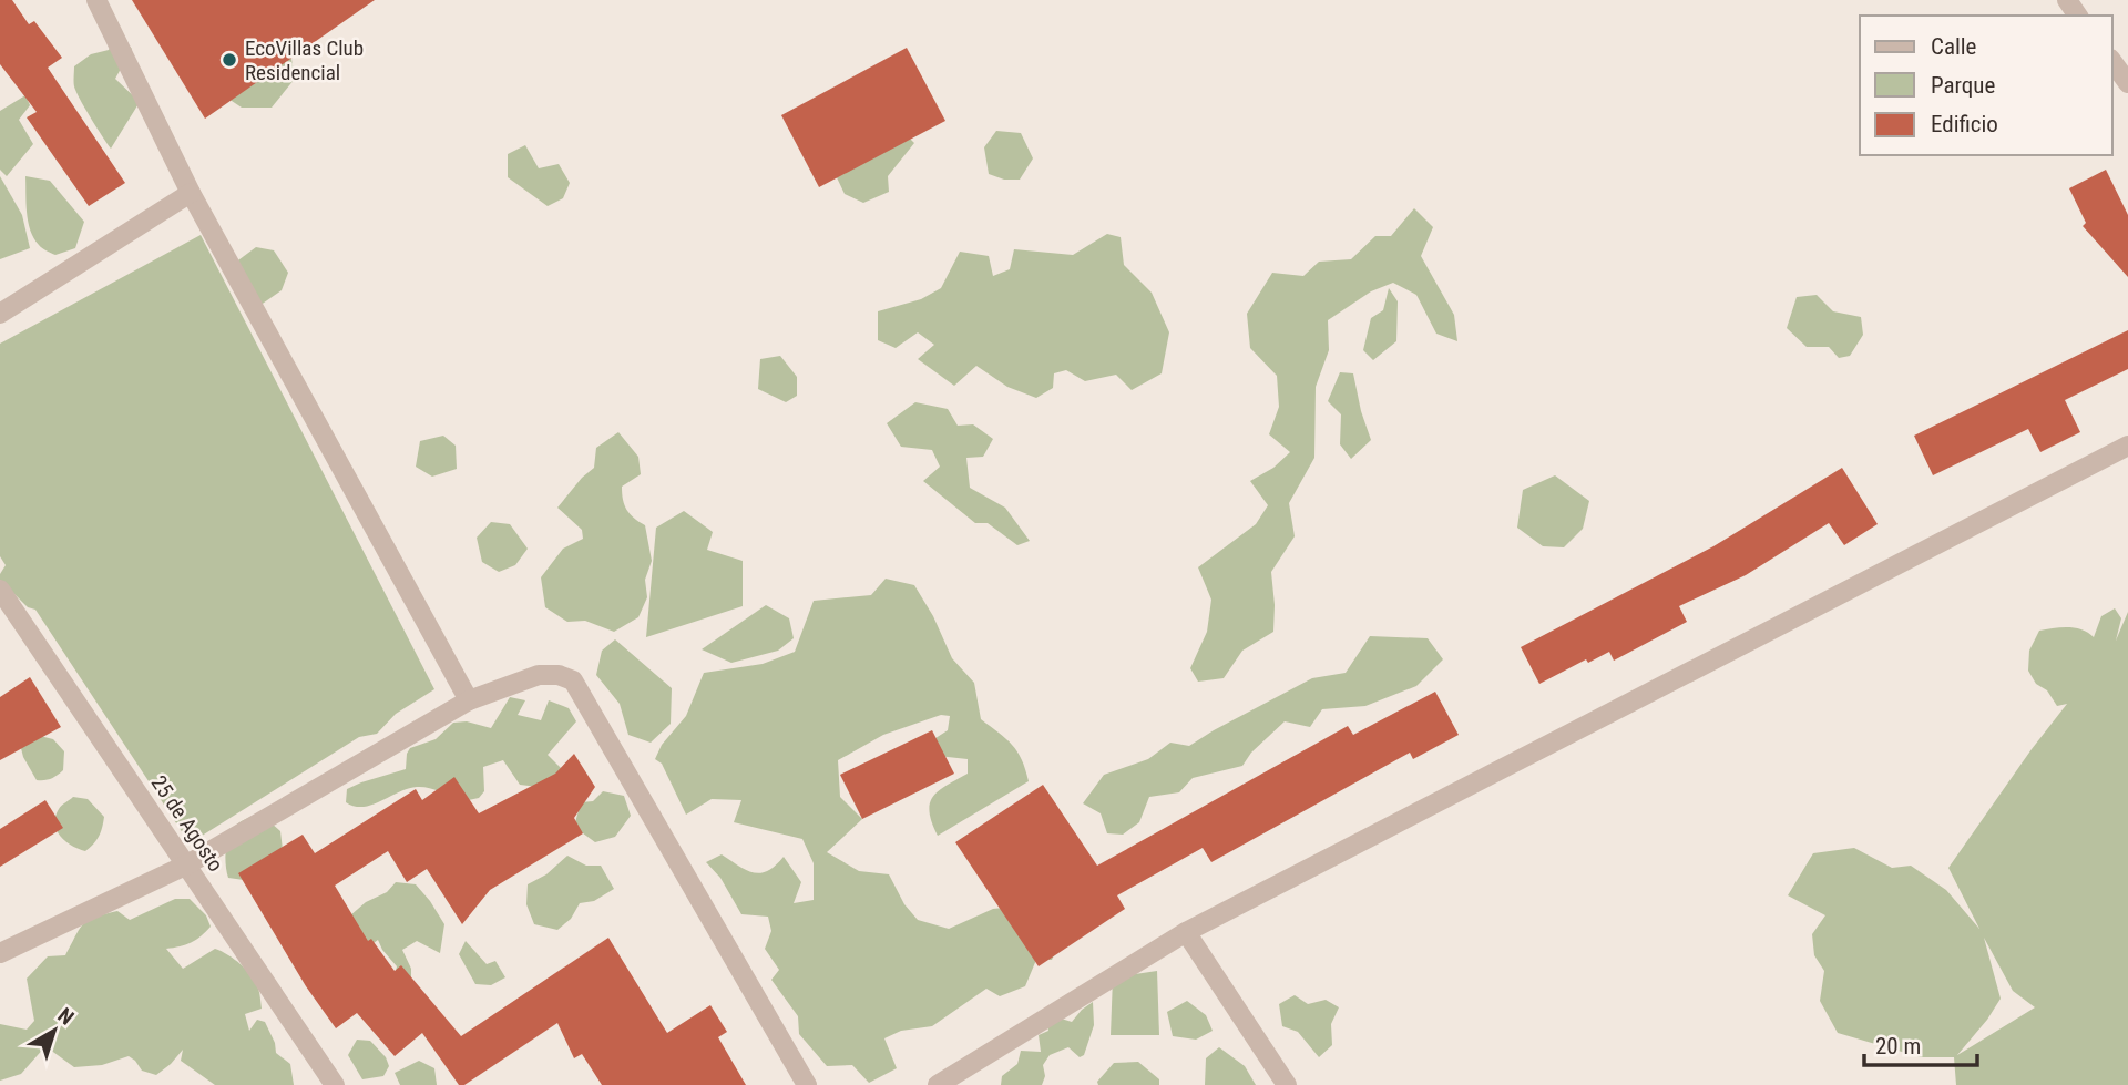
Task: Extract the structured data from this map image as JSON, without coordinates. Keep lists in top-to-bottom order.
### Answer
{
  "streets": {
    "street": ["25 de Agosto"]
  },
  "places": ["EcoVillas Club Residencial"],
  "legend": ["Calle", "Parque", "Edificio"],
  "scale_bar": "20 m",
  "north": "top right"
}
